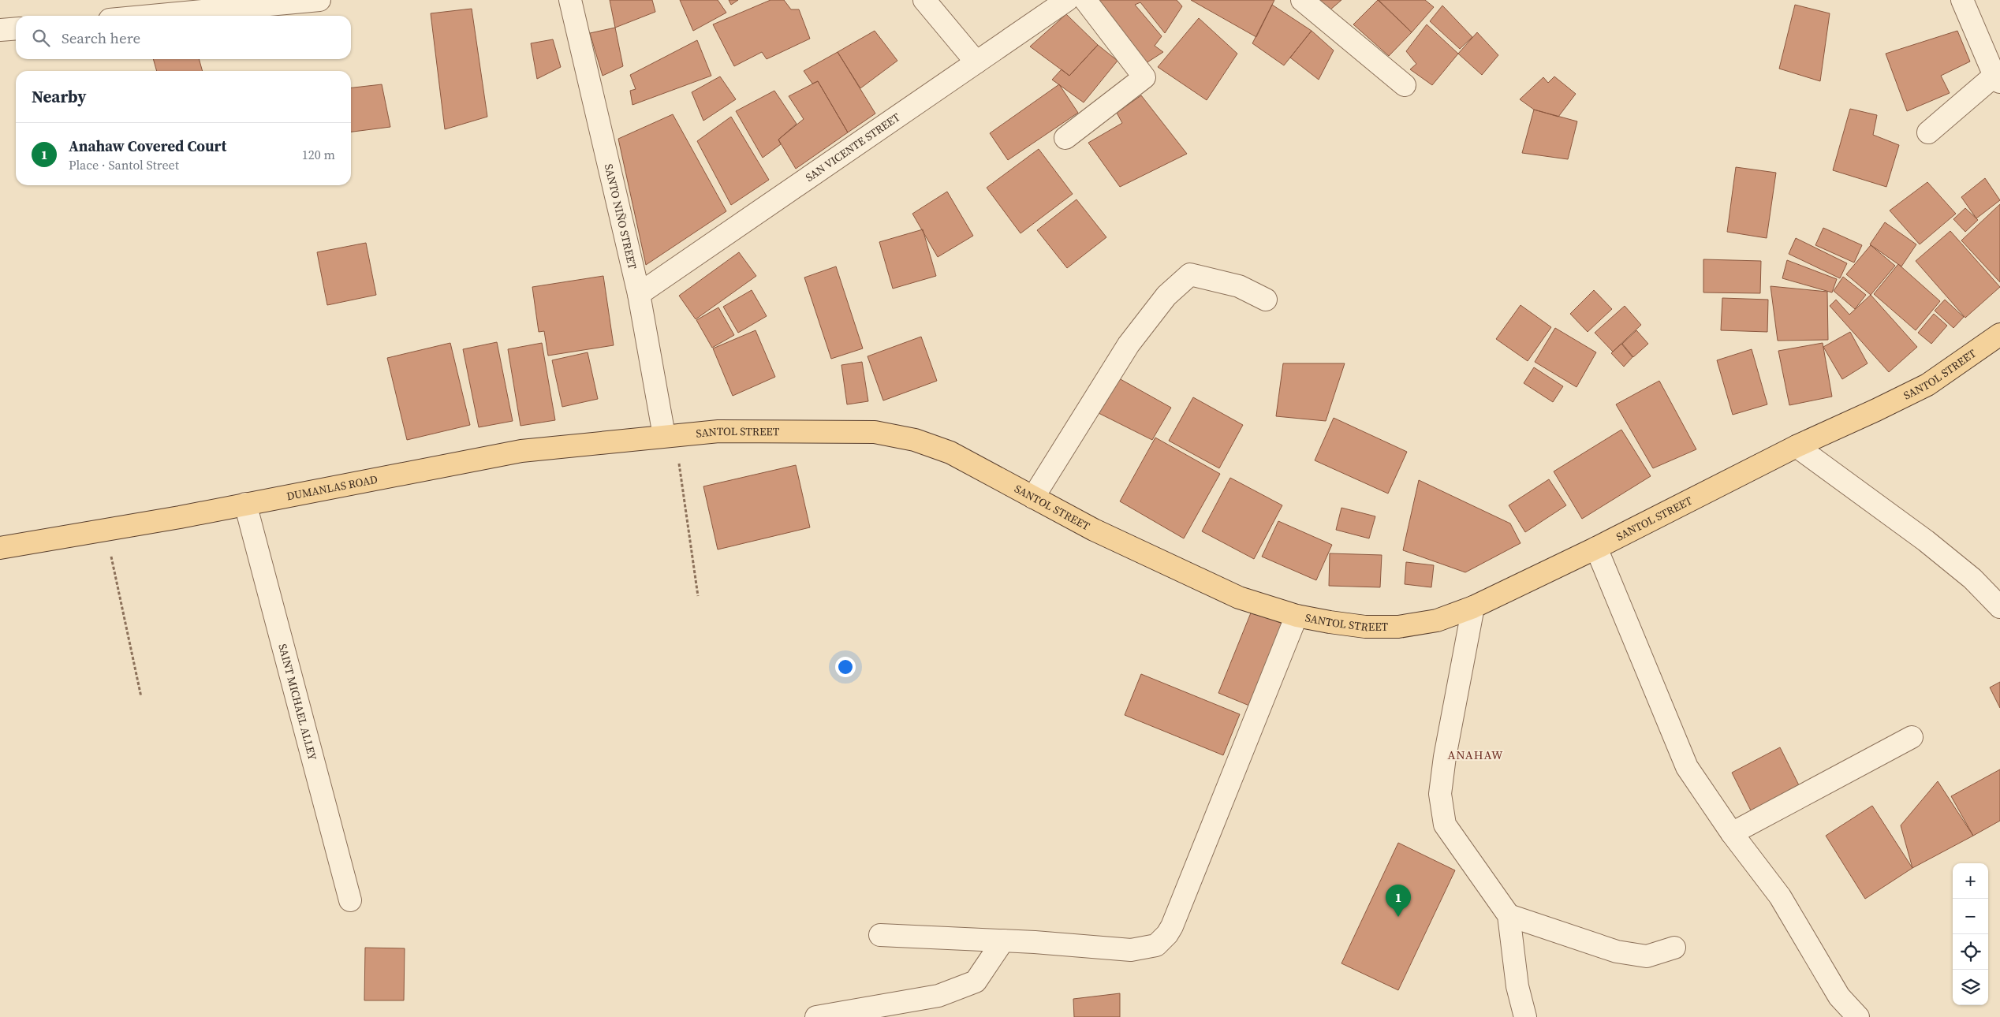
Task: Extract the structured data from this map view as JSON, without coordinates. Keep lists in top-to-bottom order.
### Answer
{
  "streets": {
    "main road": ["SANTOL STREET", "DUMANLAS ROAD"],
    "street": ["SAN VICENTE STREET", "SANTO NIÑO STREET", "SAINT MICHAEL ALLEY"]
  },
  "crossings": [
    ["SAN VICENTE STREET", "SANTO NIÑO STREET"],
    ["SANTO NIÑO STREET", "SANTOL STREET"],
    ["SANTO NIÑO STREET", "DUMANLAS ROAD"],
    ["SANTOL STREET", "DUMANLAS ROAD"],
    ["DUMANLAS ROAD", "SAINT MICHAEL ALLEY"]
  ],
  "districts": ["ANAHAW"],
  "page": {
    "search": "Search here",
    "heading": "Nearby",
    "list": [
      {
        "mark": "1",
        "name": "Anahaw Covered Court",
        "note": "Place · Santol Street",
        "value": "120 m"
      }
    ],
    "map_buttons": ["+", "−"],
    "pins": "1"
  }
}
